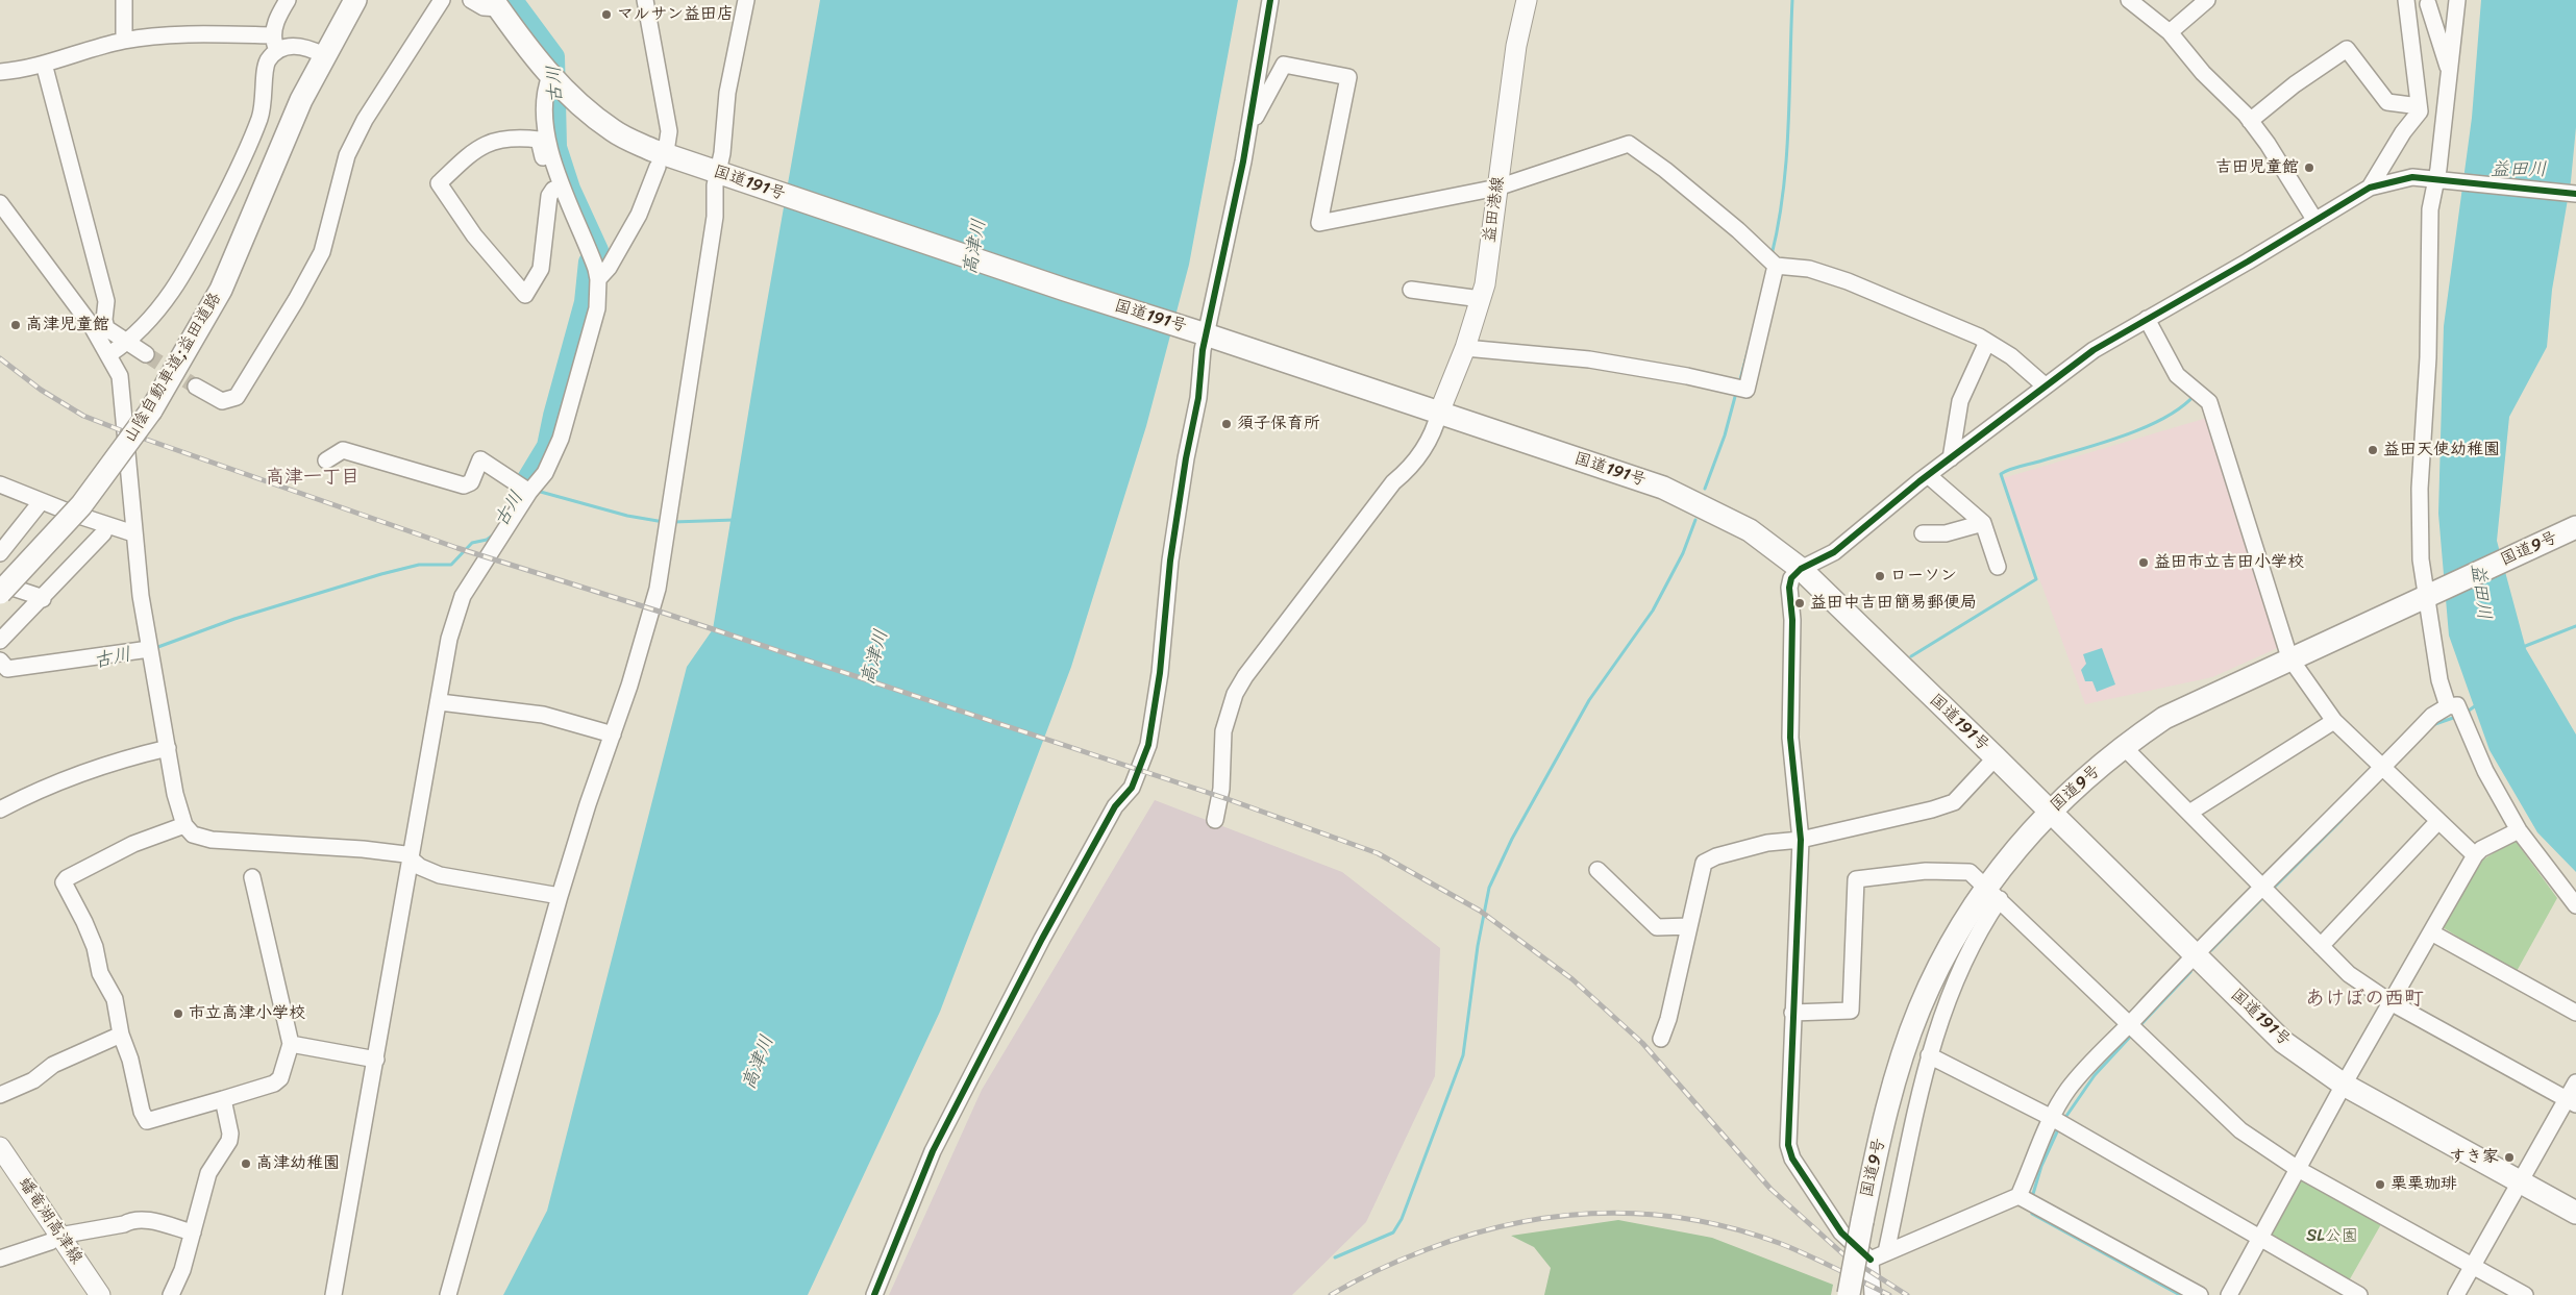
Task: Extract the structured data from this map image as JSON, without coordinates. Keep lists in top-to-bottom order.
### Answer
{
  "streets": {
    "highway": ["国道191号", "山陰自動車道;益田道路", "国道9号"],
    "main road": ["益田港線", "蟠竜湖高津線"]
  },
  "crossings": [
    ["国道191号", "益田港線"],
    ["国道191号", "国道9号"]
  ],
  "districts": ["高津一丁目", "あけぼの西町"],
  "water": ["古川", "益田川", "高津川"],
  "parks": ["SL公園"],
  "places": [
    "マルサン益田店",
    "吉田児童館",
    "高津児童館",
    "須子保育所",
    "益田天使幼稚園",
    "益田市立吉田小学校",
    "ローソン",
    "益田中吉田簡易郵便局",
    "市立高津小学校",
    "すき家",
    "高津幼稚園",
    "栗栗珈琲"
  ]
}
